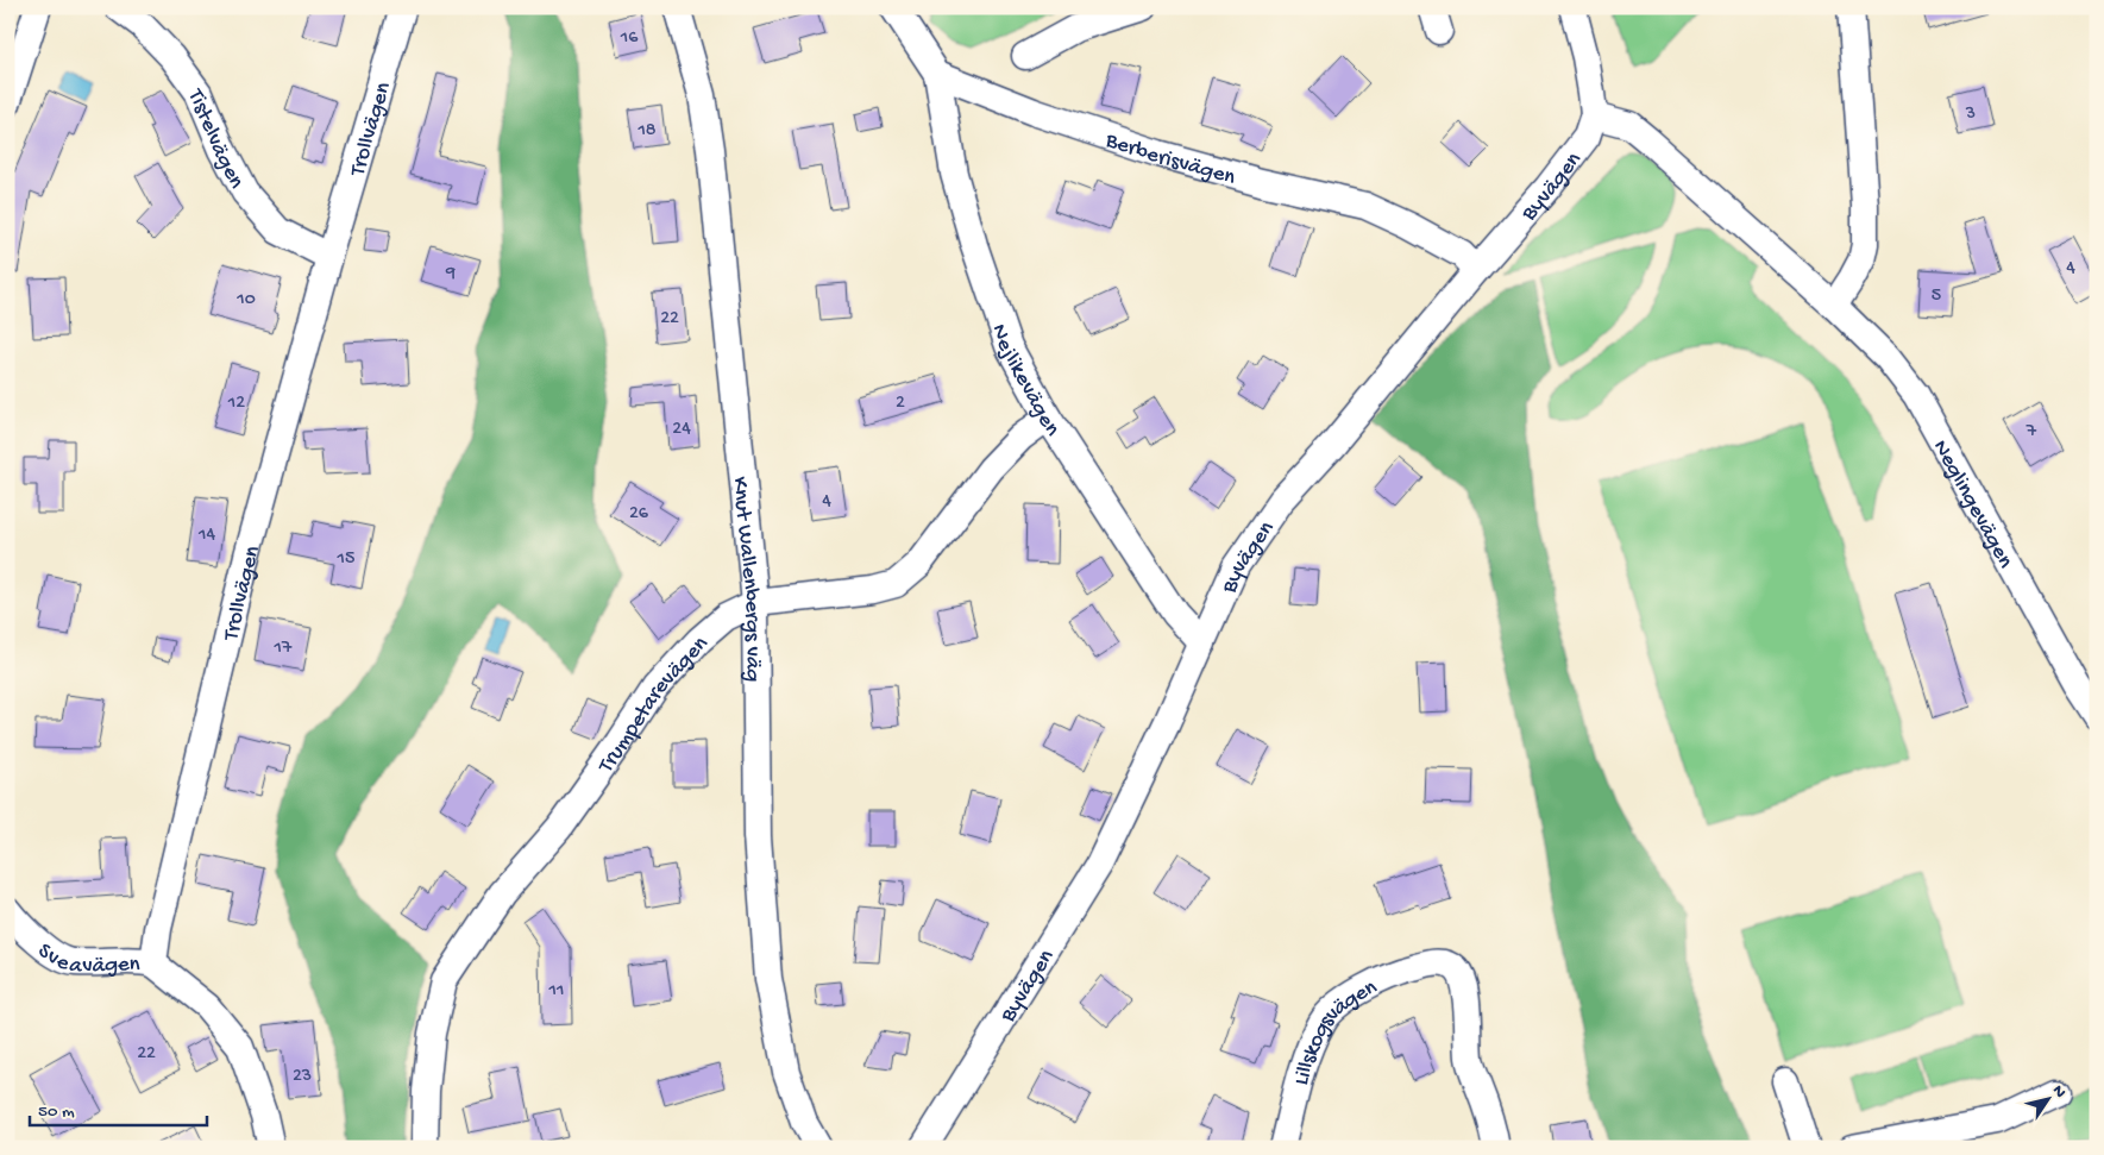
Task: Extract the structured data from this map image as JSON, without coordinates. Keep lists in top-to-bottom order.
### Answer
{
  "streets": {
    "street": [
      "Trollvägen",
      "Tistelvägen",
      "Berberisvägen",
      "Byvägen",
      "Nejlikevägen",
      "Neglingevägen",
      "Knut Wallenbergs väg",
      "Trumpetarevägen",
      "Sveavägen",
      "Lillskogsvägen"
    ]
  },
  "crossings": [
    ["Trollvägen", "Tistelvägen"],
    ["Trollvägen", "Sveavägen"],
    ["Berberisvägen", "Byvägen"],
    ["Berberisvägen", "Nejlikevägen"],
    ["Byvägen", "Nejlikevägen"],
    ["Byvägen", "Neglingevägen"],
    ["Nejlikevägen", "Trumpetarevägen"],
    ["Knut Wallenbergs väg", "Trumpetarevägen"]
  ],
  "house_numbers": [
    "16",
    "3",
    "18",
    "4",
    "9",
    "5",
    "10",
    "22",
    "12",
    "2",
    "24",
    "7",
    "4",
    "26",
    "14",
    "15",
    "17",
    "11",
    "22",
    "23"
  ],
  "scale_bar": "50 m",
  "north": "top right"
}
